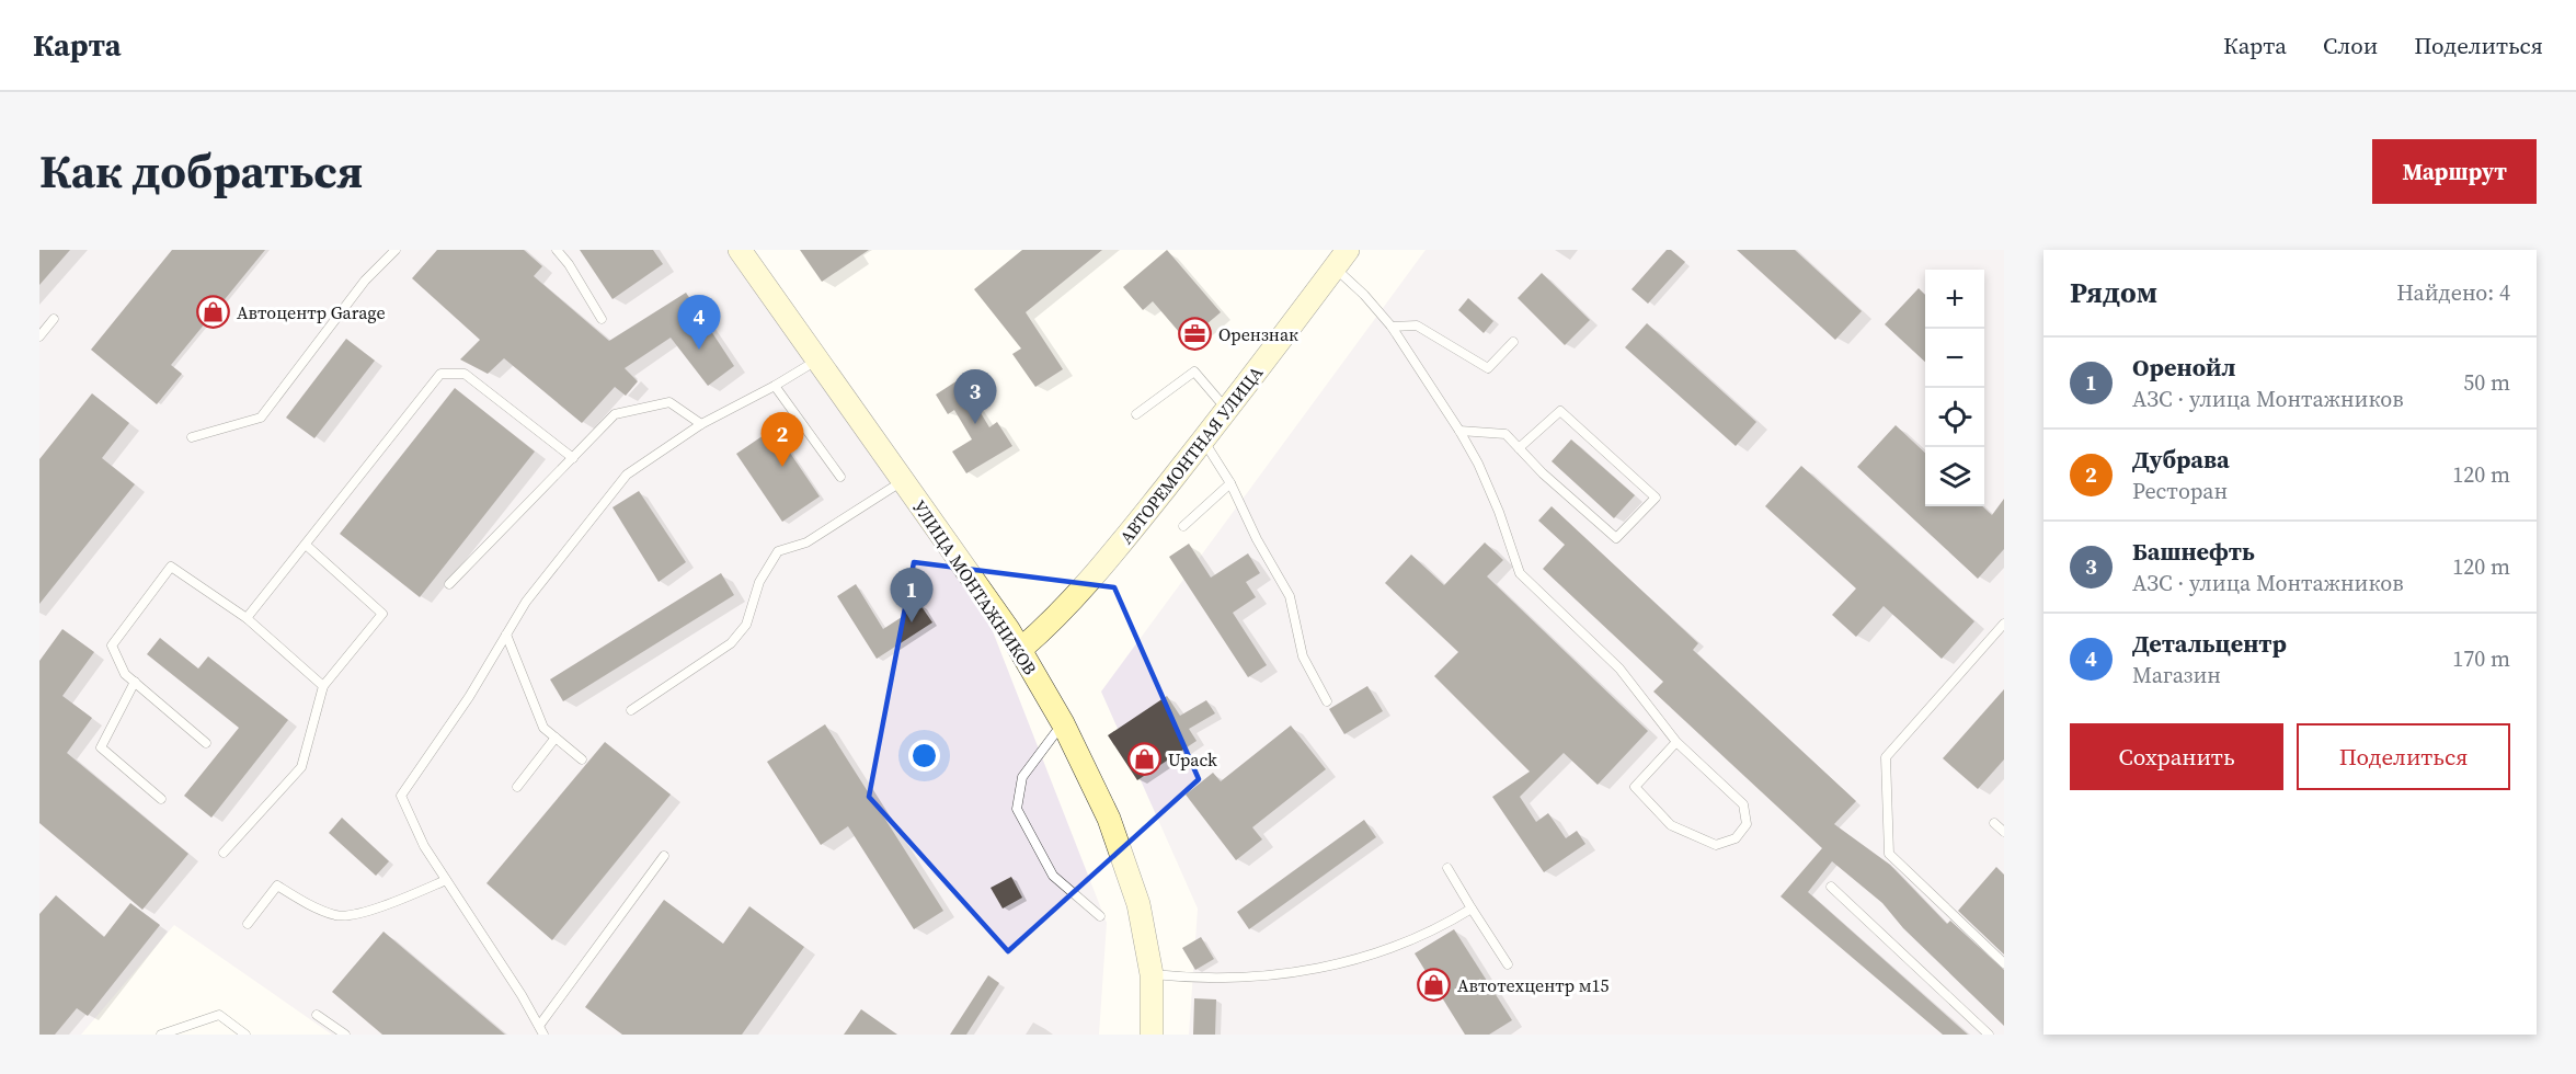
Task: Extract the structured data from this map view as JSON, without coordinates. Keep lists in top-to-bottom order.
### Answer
{
  "streets": {
    "main road": ["АВТОРЕМОНТНАЯ УЛИЦА", "УЛИЦА МОНТАЖНИКОВ"]
  },
  "crossings": [
    ["АВТОРЕМОНТНАЯ УЛИЦА", "УЛИЦА МОНТАЖНИКОВ"]
  ],
  "places": {
    "shop": ["Автоцентр Garage", "Upack", "Автотехцентр м15"],
    "office": ["Орензнак"]
  },
  "page": {
    "header": "Карта",
    "nav": ["Карта", "Слои", "Поделиться"],
    "title": "Как добраться",
    "buttons": [
      "Маршрут",
      ["Сохранить", "Поделиться"]
    ],
    "heading": ["Рядом", "Найдено: 4"],
    "map_buttons": ["+", "−"],
    "pins": [
      "4",
      "3",
      "2",
      "1"
    ],
    "list": [
      {
        "mark": "1",
        "name": "Оренойл",
        "note": "АЗС · улица Монтажников",
        "value": "50 m"
      },
      {
        "mark": "2",
        "name": "Дубрава",
        "note": "Ресторан",
        "value": "120 m"
      },
      {
        "mark": "3",
        "name": "Башнефть",
        "note": "АЗС · улица Монтажников",
        "value": "120 m"
      },
      {
        "mark": "4",
        "name": "Детальцентр",
        "note": "Магазин",
        "value": "170 m"
      }
    ]
  }
}
